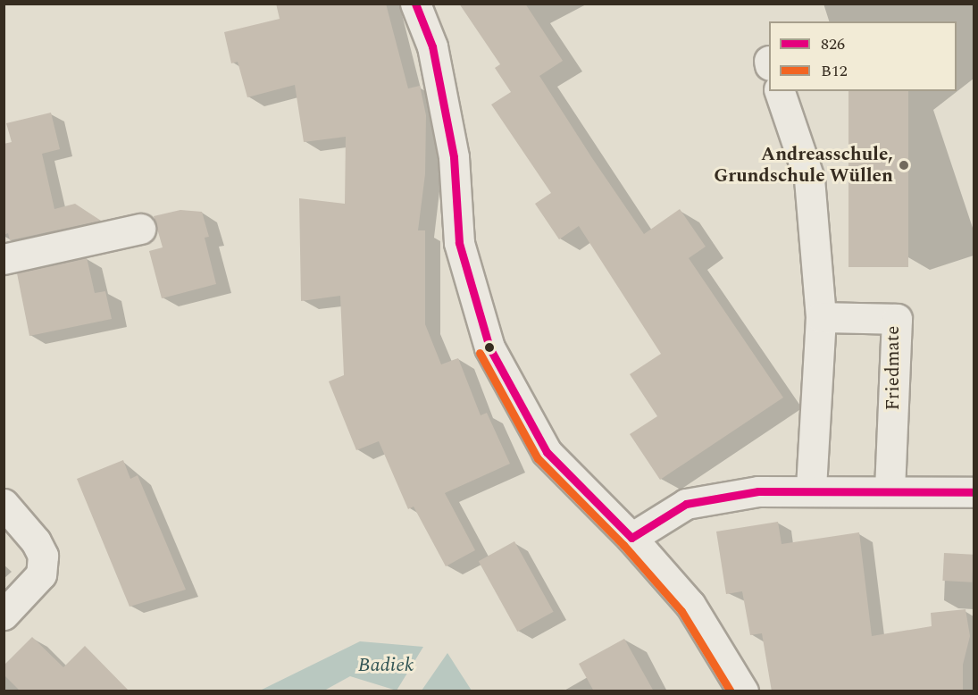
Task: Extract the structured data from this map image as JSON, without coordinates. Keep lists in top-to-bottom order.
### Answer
{
  "streets": {
    "street": ["Friedmate"]
  },
  "water": ["Badiek"],
  "places": ["Andreasschule, Grundschule Wüllen"],
  "lines": ["transit line 826", "transit line B12"],
  "legend": ["826", "B12"]
}
